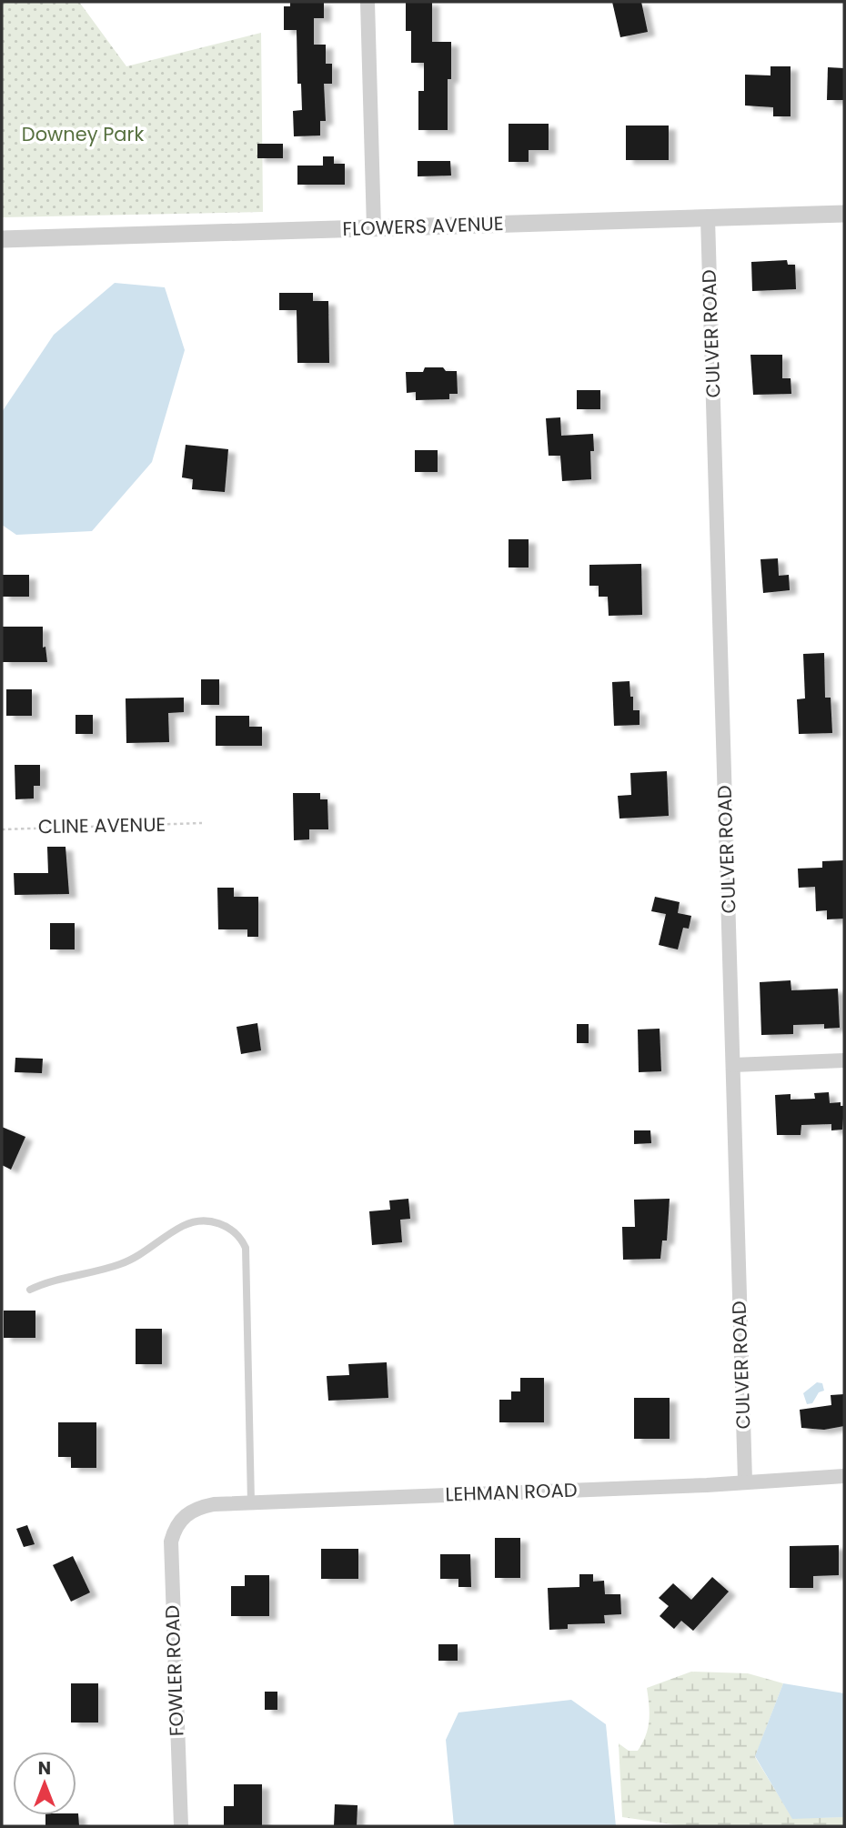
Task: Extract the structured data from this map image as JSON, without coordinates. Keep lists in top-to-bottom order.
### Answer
{
  "streets": {
    "street": [
      "FLOWERS AVENUE",
      "CULVER ROAD",
      "LEHMAN ROAD",
      "FOWLER ROAD"
    ],
    "path": ["CLINE AVENUE"]
  },
  "crossings": [
    ["FLOWERS AVENUE", "CULVER ROAD"],
    ["CULVER ROAD", "LEHMAN ROAD"],
    ["LEHMAN ROAD", "FOWLER ROAD"]
  ],
  "parks": ["Downey Park"],
  "north": "top"
}
